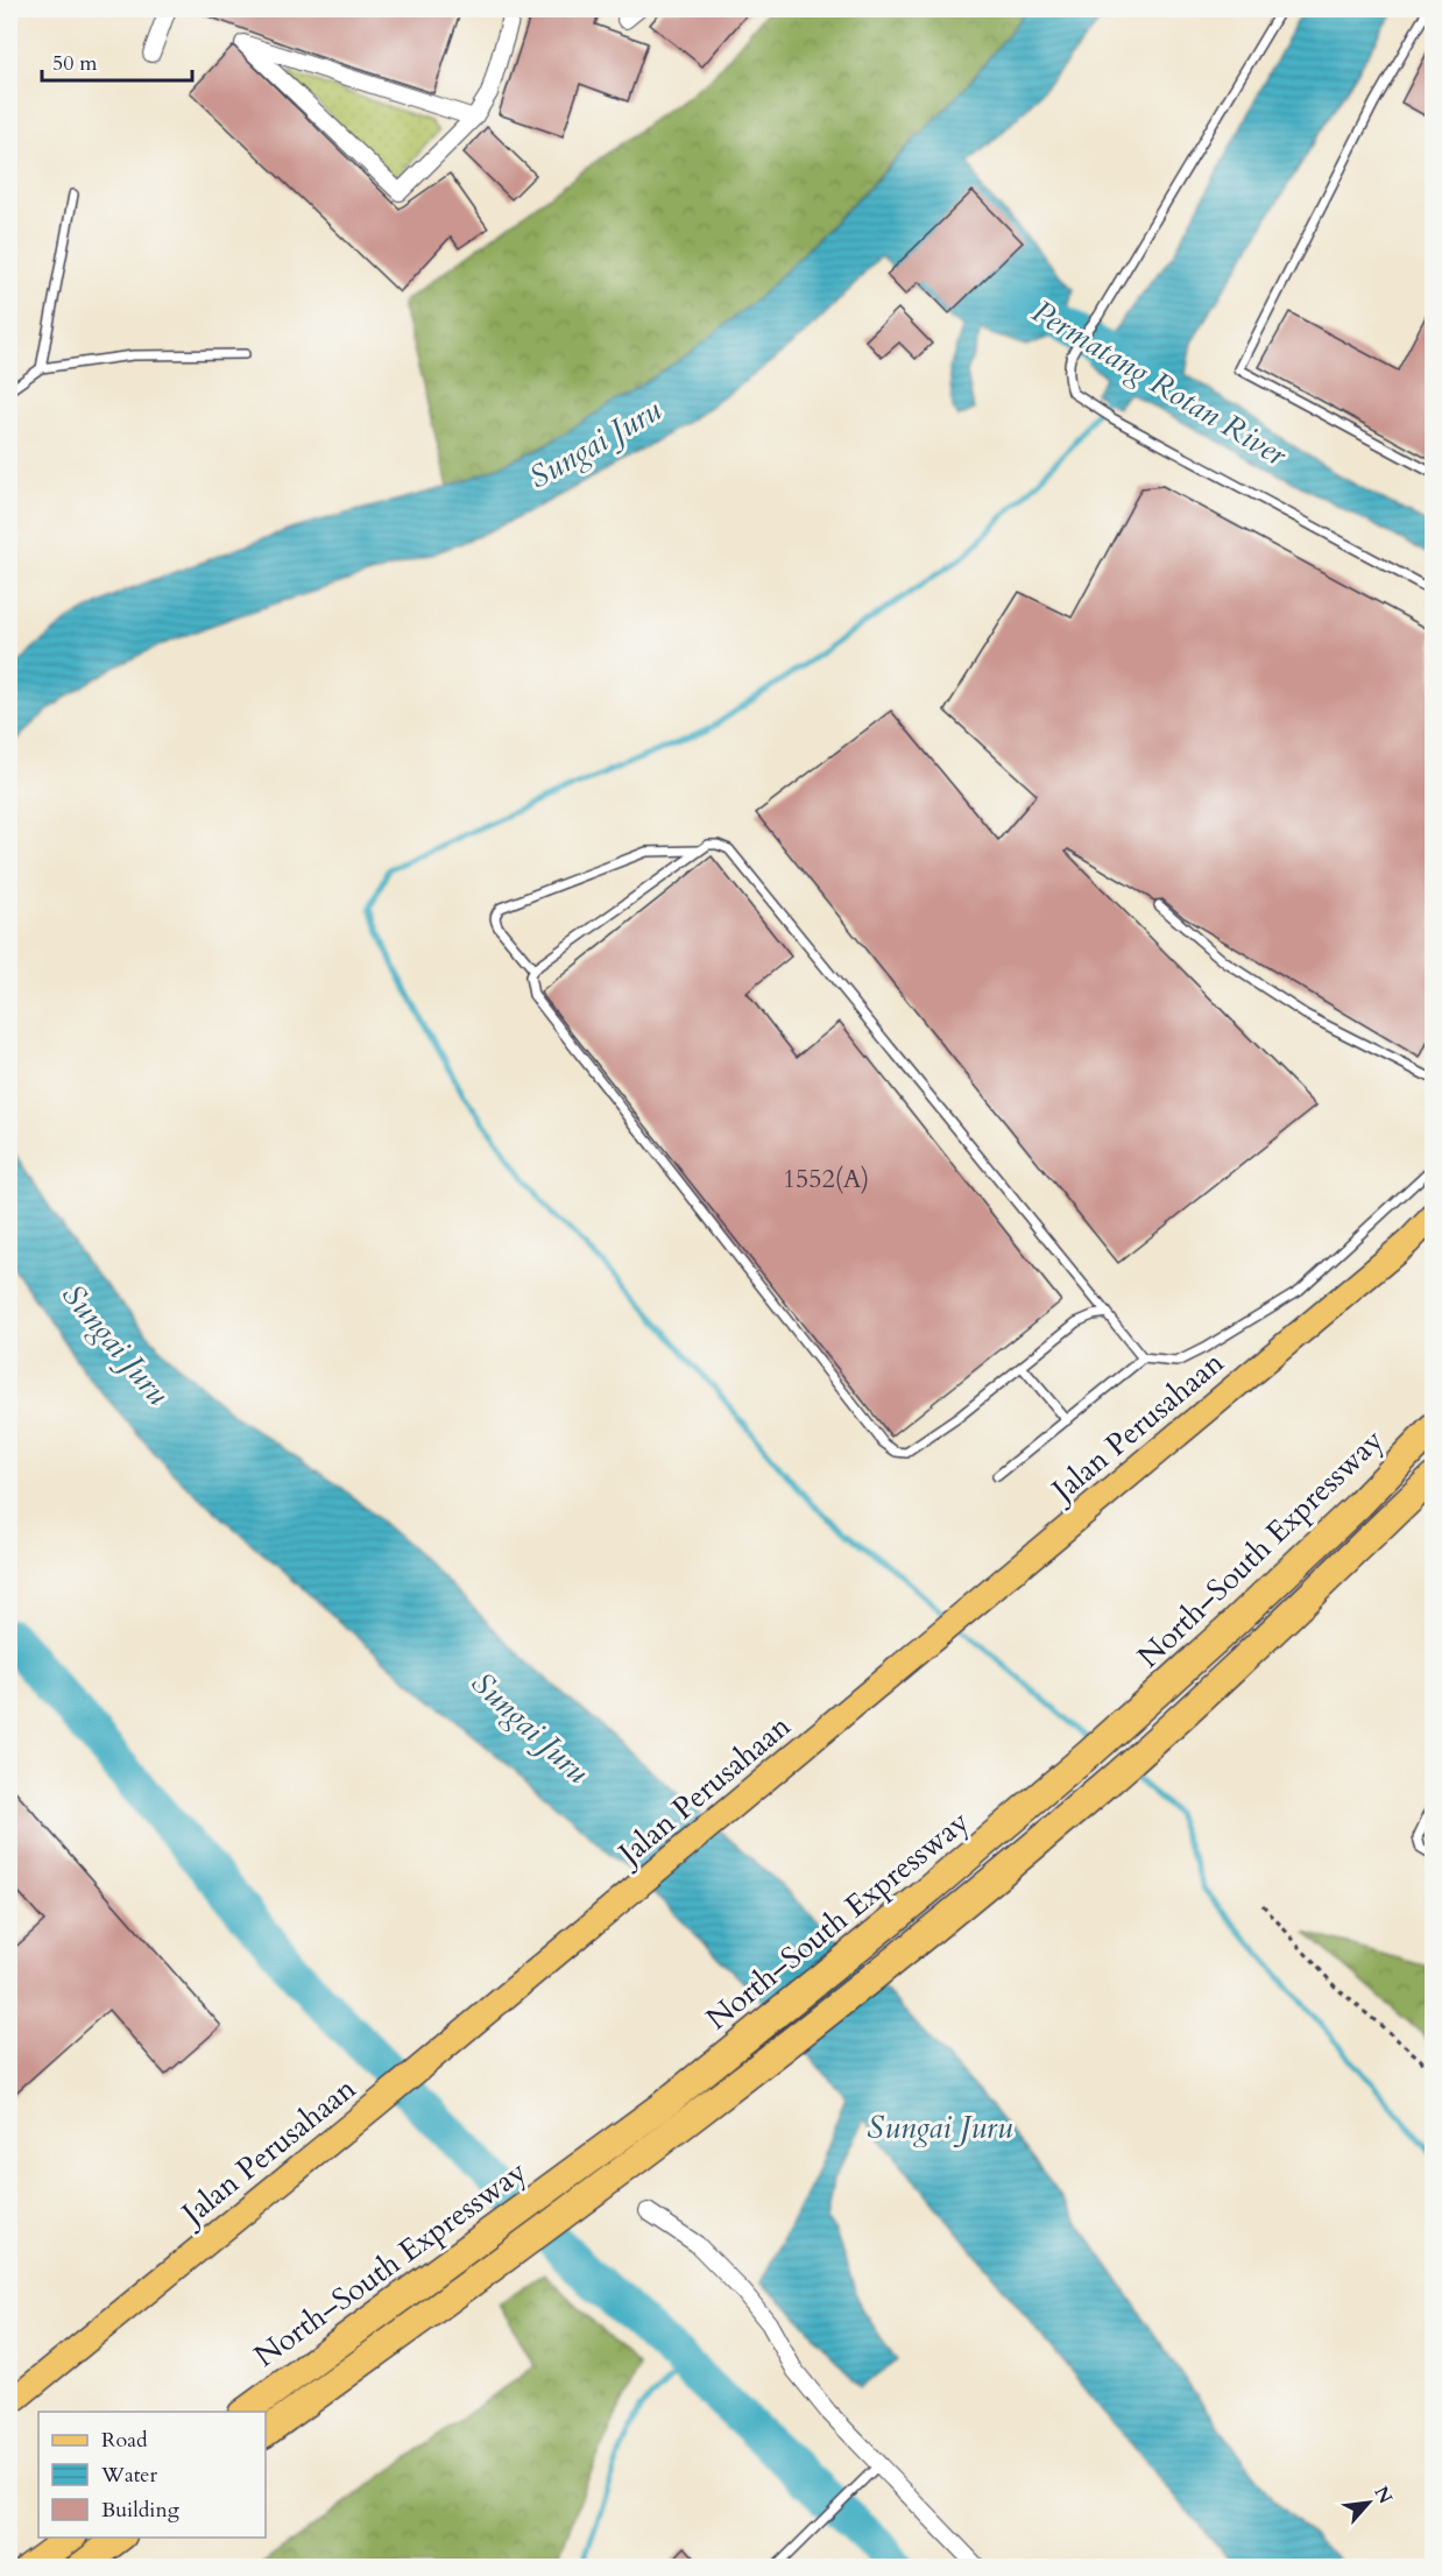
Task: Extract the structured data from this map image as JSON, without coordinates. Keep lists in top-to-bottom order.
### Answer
{
  "streets": {
    "highway": ["North–South Expressway"],
    "main road": ["Jalan Perusahaan"]
  },
  "water": ["Permatang Rotan River", "Sungai Juru"],
  "house_numbers": ["1552(A)"],
  "legend": ["Road", "Water", "Building"],
  "scale_bar": "50 m",
  "north": "top right"
}
